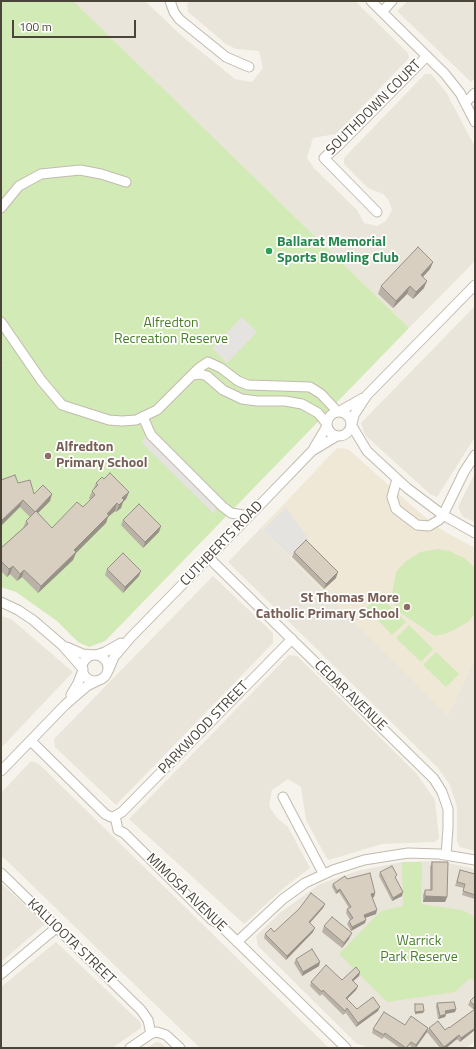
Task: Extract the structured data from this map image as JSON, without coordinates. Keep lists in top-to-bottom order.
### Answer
{
  "streets": {
    "street": [
      "SOUTHDOWN COURT",
      "CUTHBERTS ROAD",
      "CEDAR AVENUE",
      "PARKWOOD STREET",
      "MIMOSA AVENUE",
      "KALLIOOTA STREET"
    ]
  },
  "crossings": [
    ["CUTHBERTS ROAD", "CEDAR AVENUE"],
    ["CEDAR AVENUE", "PARKWOOD STREET"],
    ["PARKWOOD STREET", "MIMOSA AVENUE"]
  ],
  "parks": ["Alfredton Recreation Reserve", "Warrick Park Reserve"],
  "places": ["Ballarat Memorial Sports Bowling Club", "Alfredton Primary School", "St Thomas More Catholic Primary School"],
  "scale_bar": "100 m"
}
